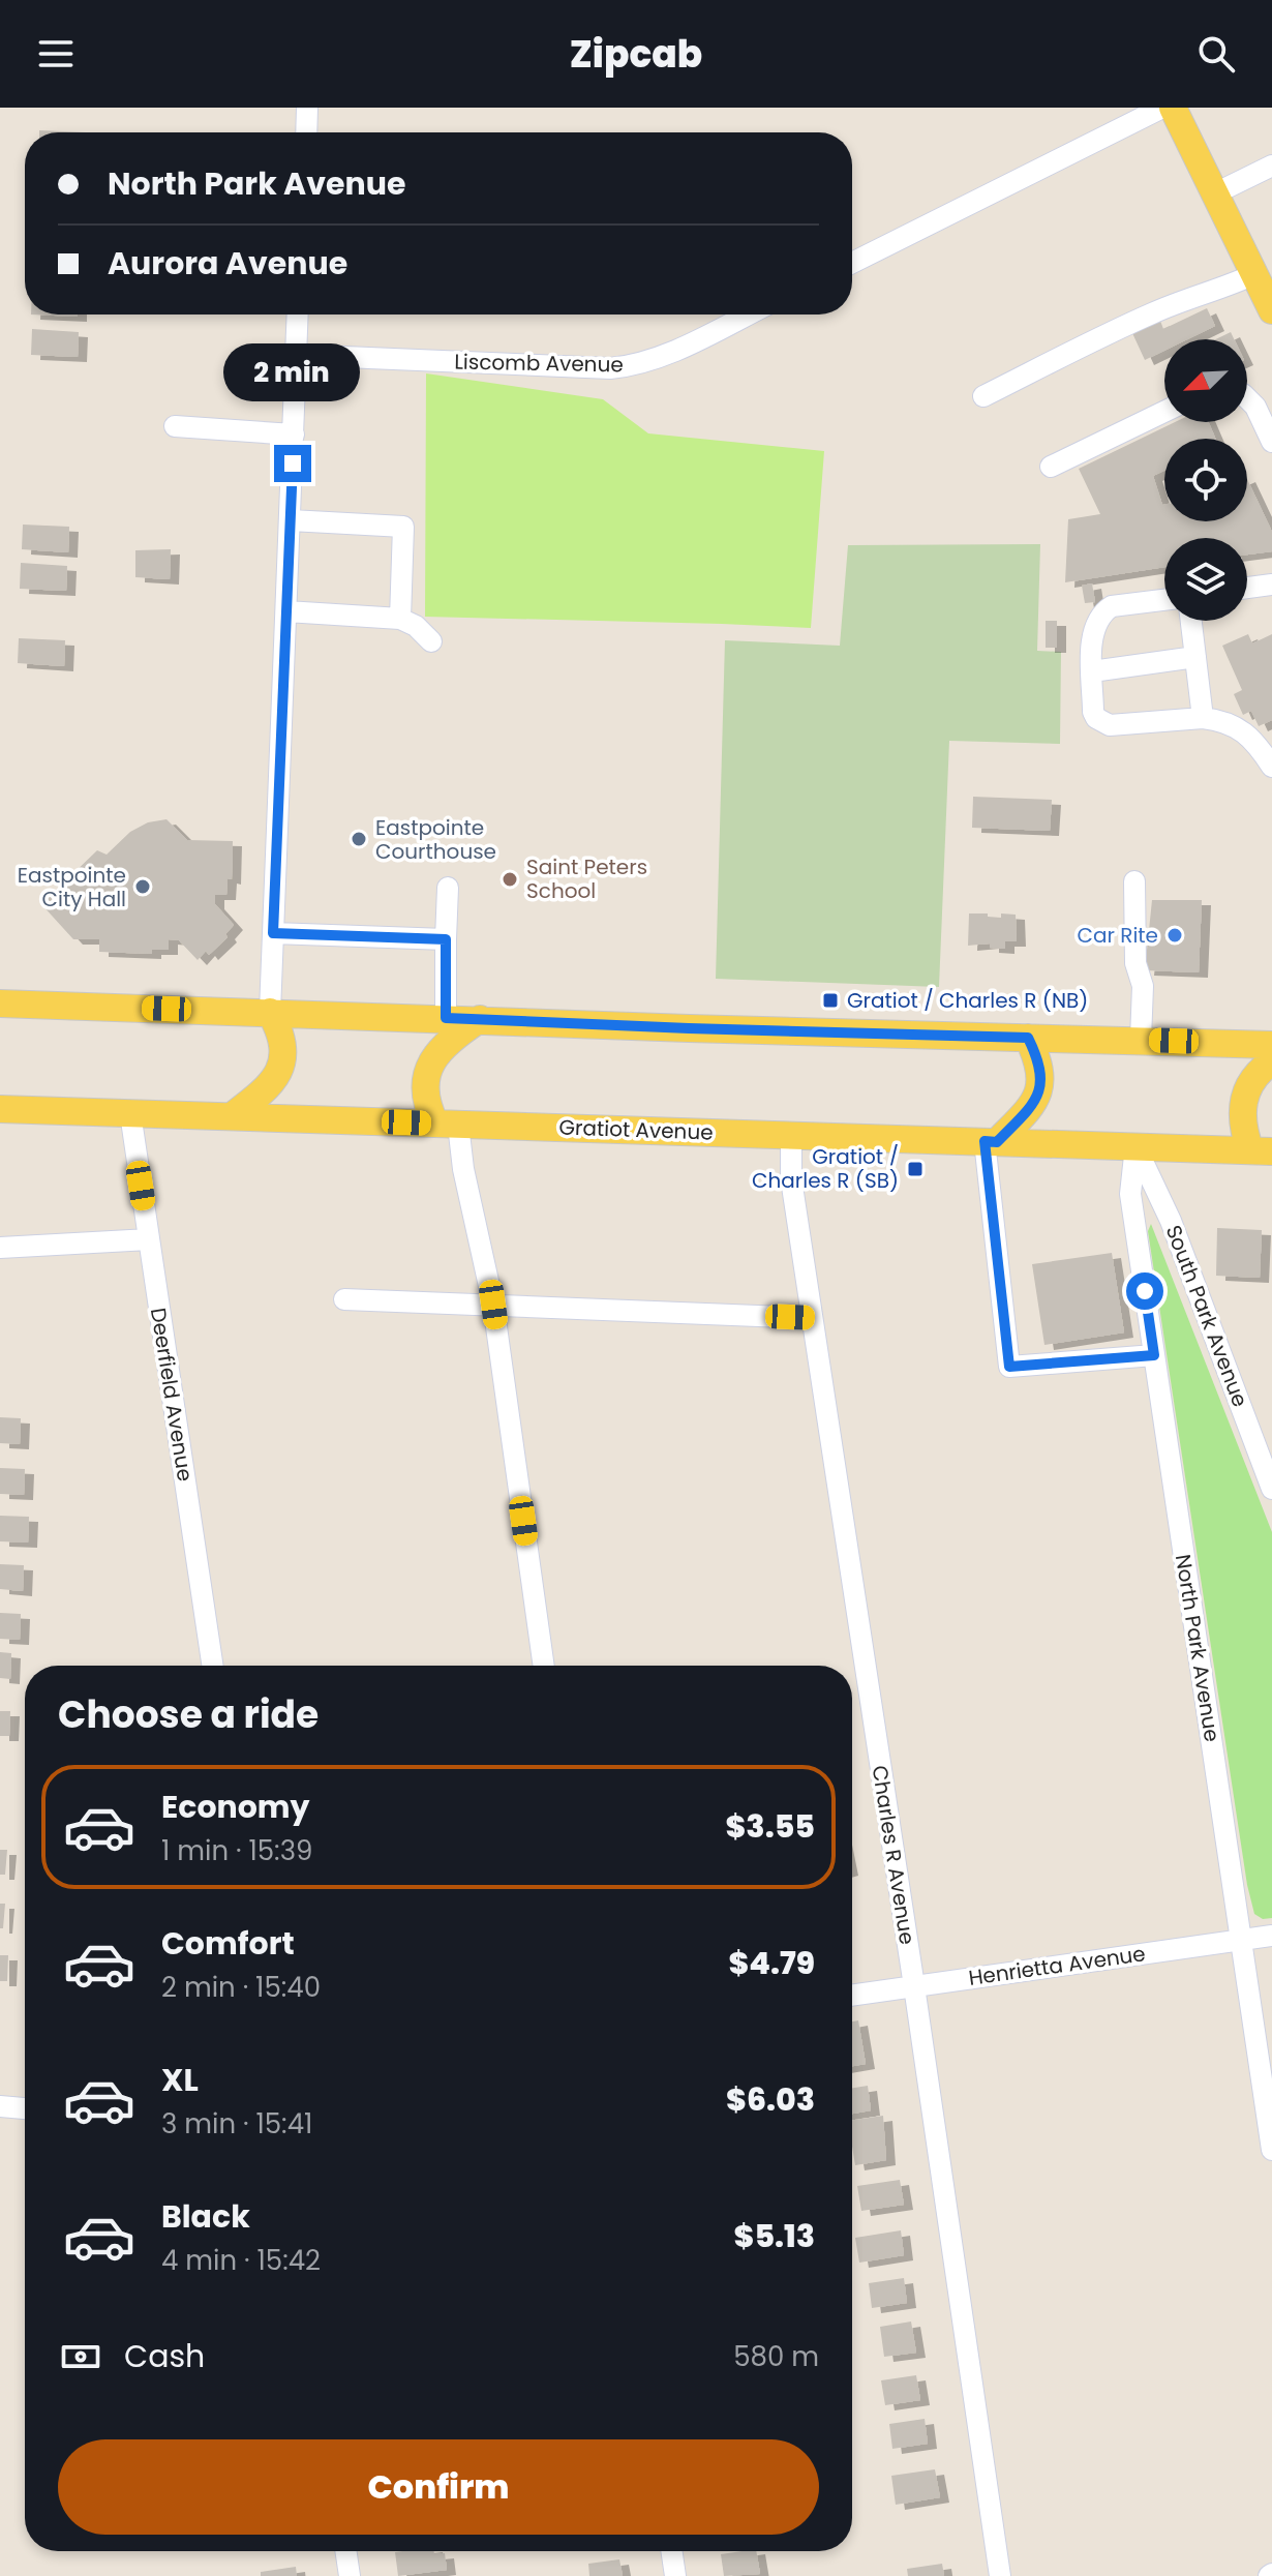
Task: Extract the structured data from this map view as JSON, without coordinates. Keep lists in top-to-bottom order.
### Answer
{
  "streets": {
    "main road": ["Gratiot Avenue"],
    "street": [
      "Liscomb Avenue",
      "South Park Avenue",
      "Deerfield Avenue",
      "North Park Avenue",
      "Charles R Avenue",
      "Henrietta Avenue"
    ]
  },
  "crossings": [
    ["Gratiot Avenue", "South Park Avenue"],
    ["Gratiot Avenue", "Deerfield Avenue"],
    ["Gratiot Avenue", "North Park Avenue"],
    ["Gratiot Avenue", "Charles R Avenue"],
    ["South Park Avenue", "North Park Avenue"],
    ["North Park Avenue", "Henrietta Avenue"],
    ["Charles R Avenue", "Henrietta Avenue"]
  ],
  "places": {
    "other": [
      "Eastpointe Courthouse",
      "Saint Peters School",
      "Eastpointe City Hall",
      "Car Rite"
    ],
    "transit": ["Gratiot / Charles R (NB)", "Gratiot / Charles R (SB)"]
  },
  "north": "bottom left",
  "page": {
    "header": "Zipcab",
    "banner": ["North Park Avenue", "Aurora Avenue"],
    "bubble": "2 min",
    "heading": "Choose a ride",
    "list": [
      {
        "name": "Economy",
        "note": "1 min · 15:39",
        "value": "$3.55"
      },
      {
        "name": "Comfort",
        "note": "2 min · 15:40",
        "value": "$4.79"
      },
      {
        "name": "XL",
        "note": "3 min · 15:41",
        "value": "$6.03"
      },
      {
        "name": "Black",
        "note": "4 min · 15:42",
        "value": "$5.13"
      }
    ],
    "pay": ["Cash", "580 m"],
    "buttons": "Confirm"
  }
}
